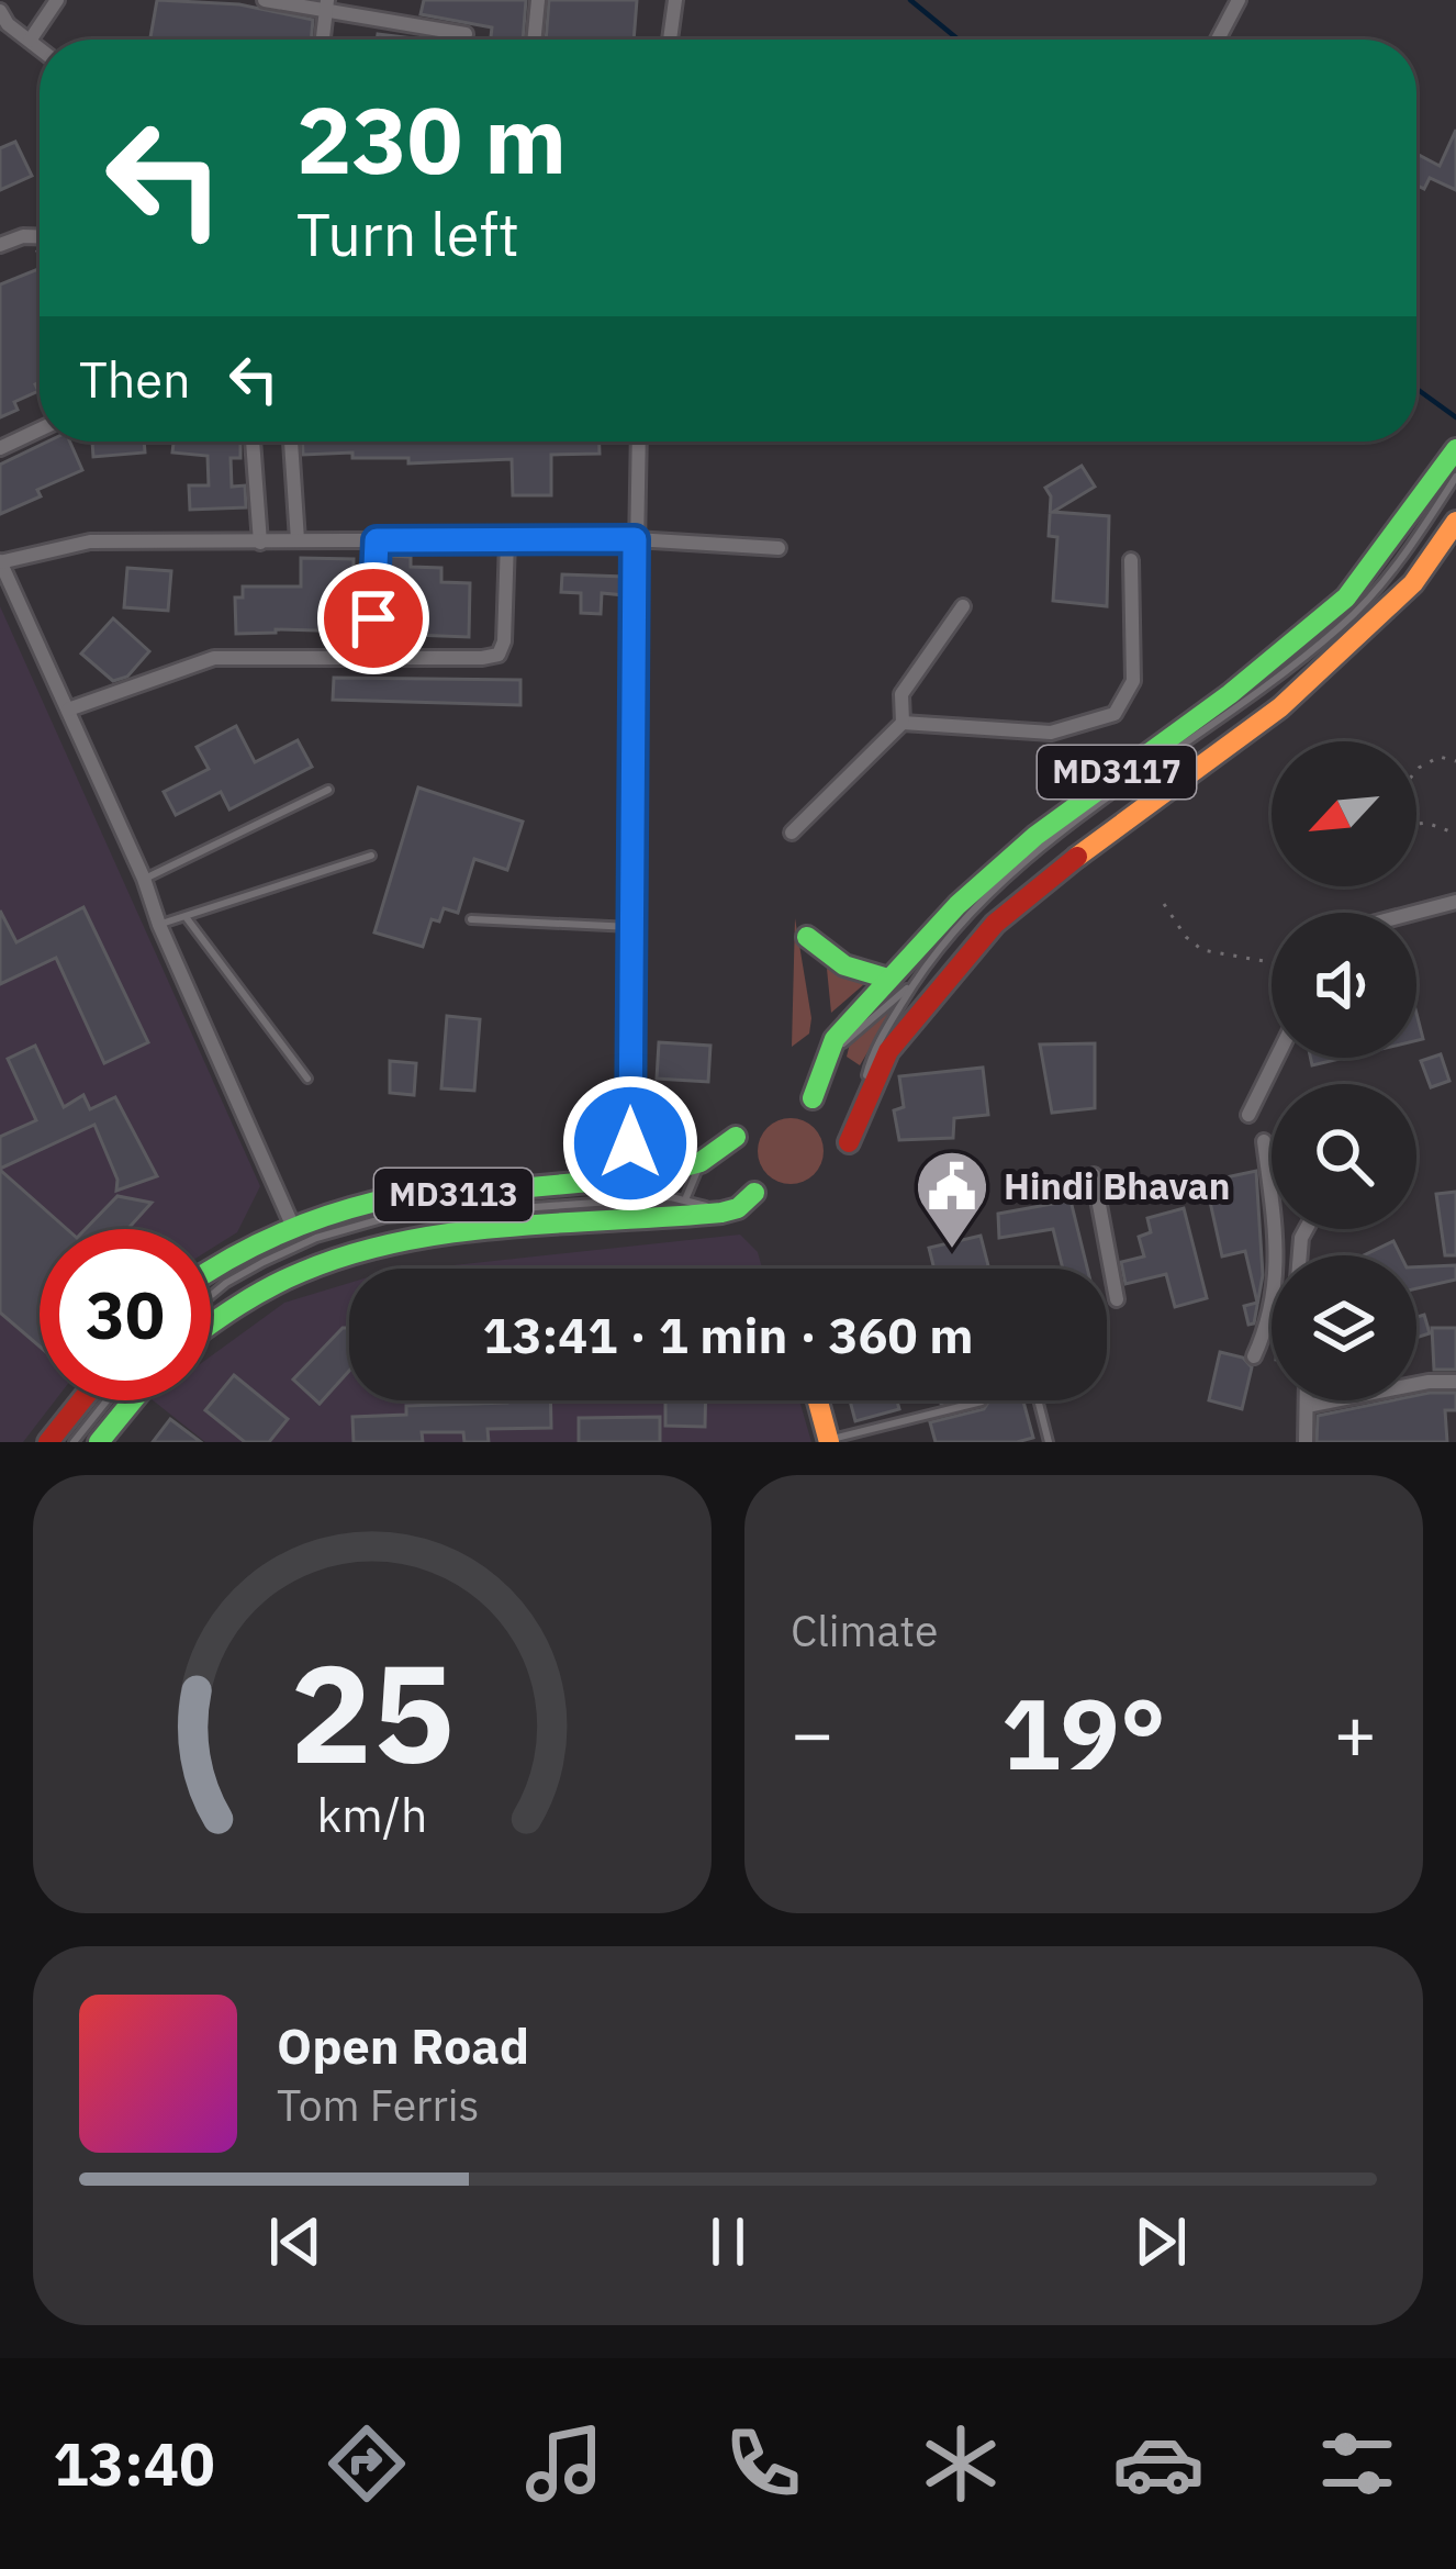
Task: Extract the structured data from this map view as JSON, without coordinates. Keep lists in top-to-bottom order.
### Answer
{
  "streets": {
    "main road": ["MD3117", "MD3113"]
  },
  "places": {
    "public building": ["Hindi Bhavan"]
  },
  "north": "bottom left",
  "page": {
    "turn": ["230 m", "Turn left"],
    "then": "Then",
    "limit": "30",
    "trip": "13:41 · 1 min · 360 m",
    "tile": "Climate",
    "heat": ["−", "19°", "+"],
    "song": ["Open Road", "Tom Ferris"],
    "tabs": "13:40",
    "gauge": ["25", "km/h"]
  }
}
